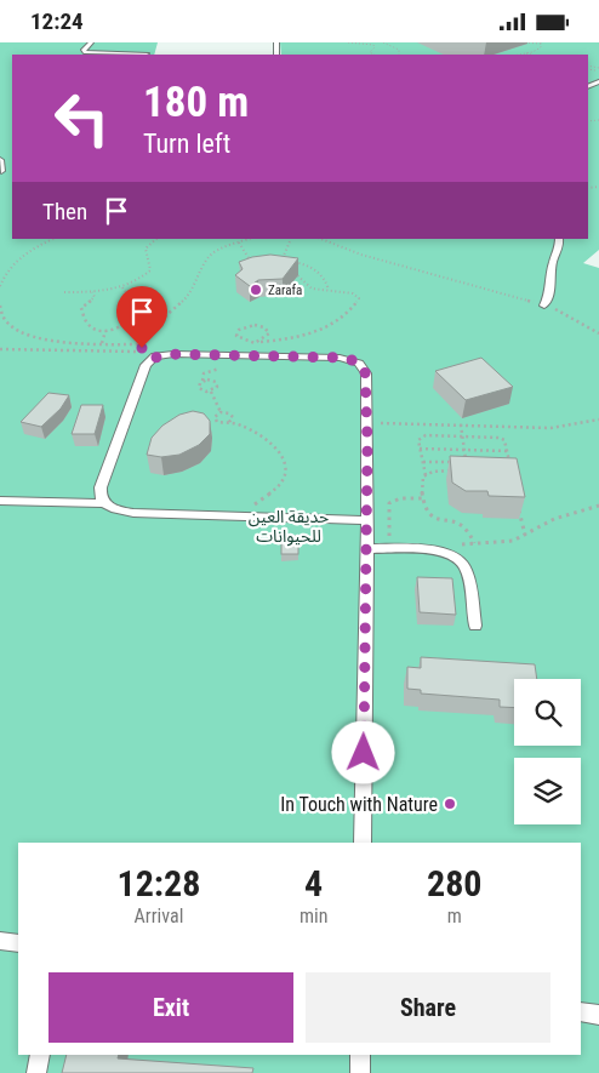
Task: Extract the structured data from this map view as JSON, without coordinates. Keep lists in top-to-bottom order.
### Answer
{
  "parks": ["حديقة العين للحيوانات"],
  "places": ["Zarafa", "In Touch with Nature"],
  "page": {
    "status": "12:24",
    "turn": ["180 m", "Turn left"],
    "then": "Then",
    "eta": [
      "12:28",
      "Arrival",
      "4",
      "min",
      "280",
      "m"
    ],
    "buttons": ["Exit", "Share"]
  }
}
